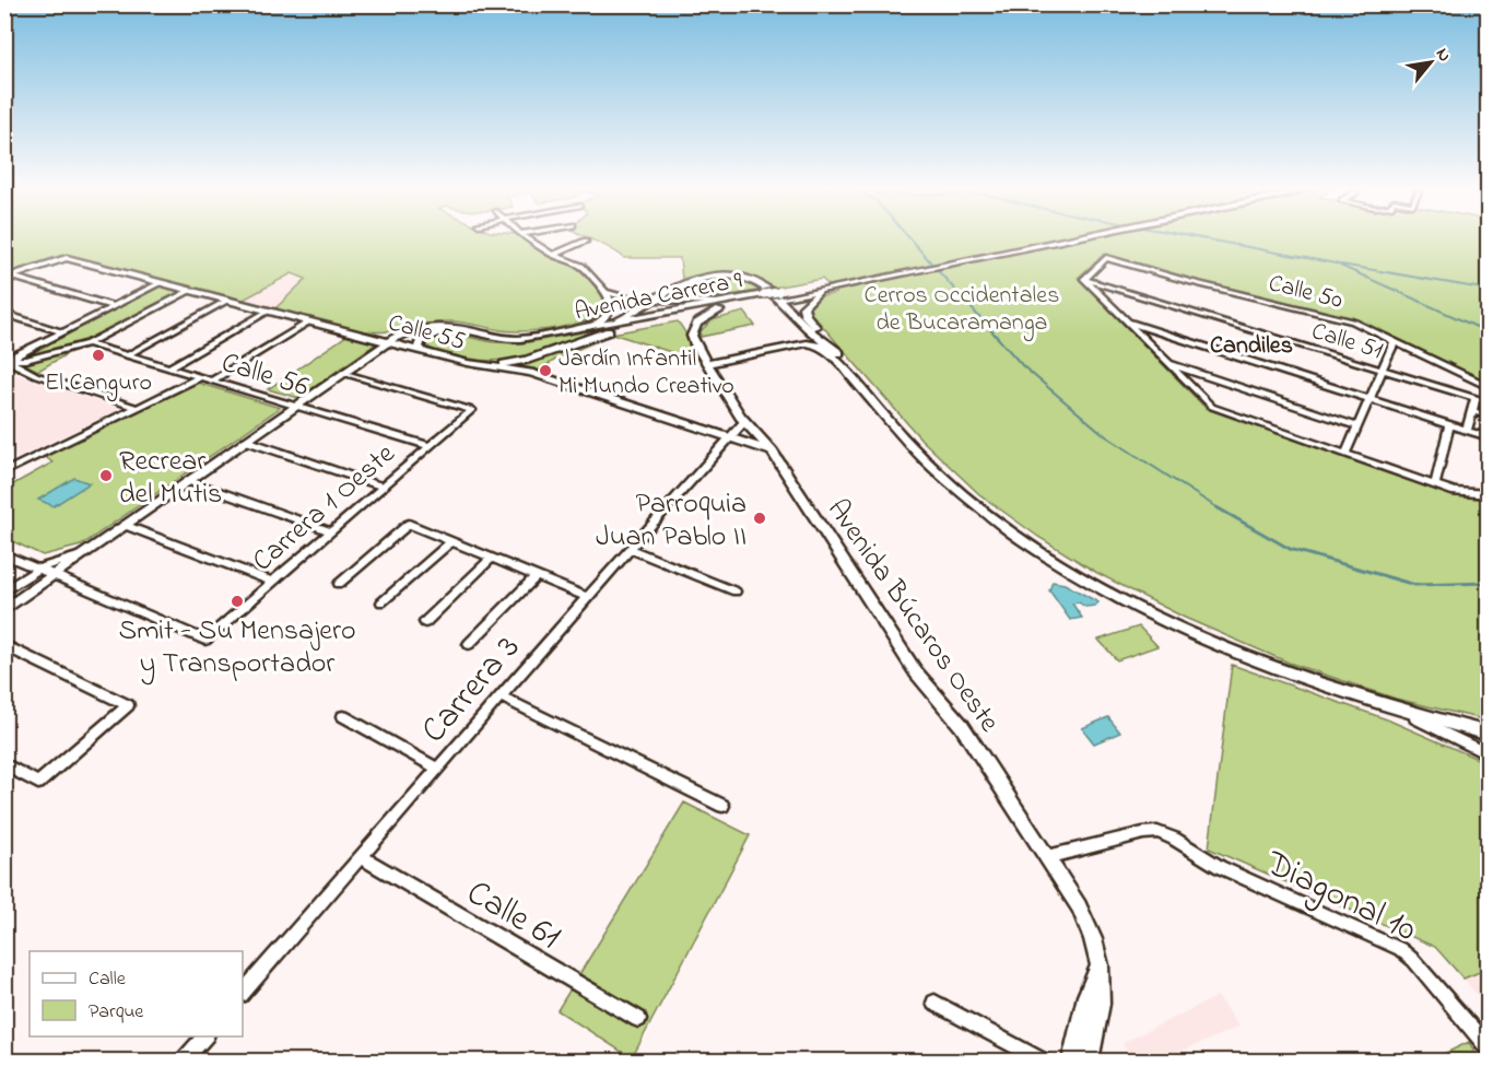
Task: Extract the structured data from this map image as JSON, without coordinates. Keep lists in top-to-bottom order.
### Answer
{
  "streets": {
    "main road": ["Avenida Carrera 9", "Calle 55", "Avenida Búcaros Oeste"],
    "street": [
      "Calle 50",
      "Calle 51",
      "Calle 56",
      "Carrera 1 Oeste",
      "Carrera 3",
      "Diagonal 10",
      "Calle 61"
    ]
  },
  "crossings": [
    ["Calle 50", "Calle 51"],
    ["Avenida Carrera 9", "Calle 55"],
    ["Avenida Carrera 9", "Calle 56"],
    ["Avenida Carrera 9", "Carrera 1 Oeste"],
    ["Avenida Carrera 9", "Avenida Búcaros Oeste"],
    ["Calle 55", "Avenida Búcaros Oeste"],
    ["Calle 55", "Carrera 3"],
    ["Calle 56", "Carrera 1 Oeste"],
    ["Avenida Búcaros Oeste", "Carrera 3"],
    ["Avenida Búcaros Oeste", "Diagonal 10"],
    ["Carrera 3", "Calle 61"]
  ],
  "districts": ["Candiles"],
  "parks": ["Cerros Occidentales de Bucaramanga"],
  "places": [
    "El Canguro",
    "Jardín Infantil Mi Mundo Creativo",
    "Recrear del Mutis",
    "Parroquia Juan Pablo II",
    "Smit - Su Mensajero y Transportador"
  ],
  "legend": ["Calle", "Parque"],
  "north": "top right"
}
